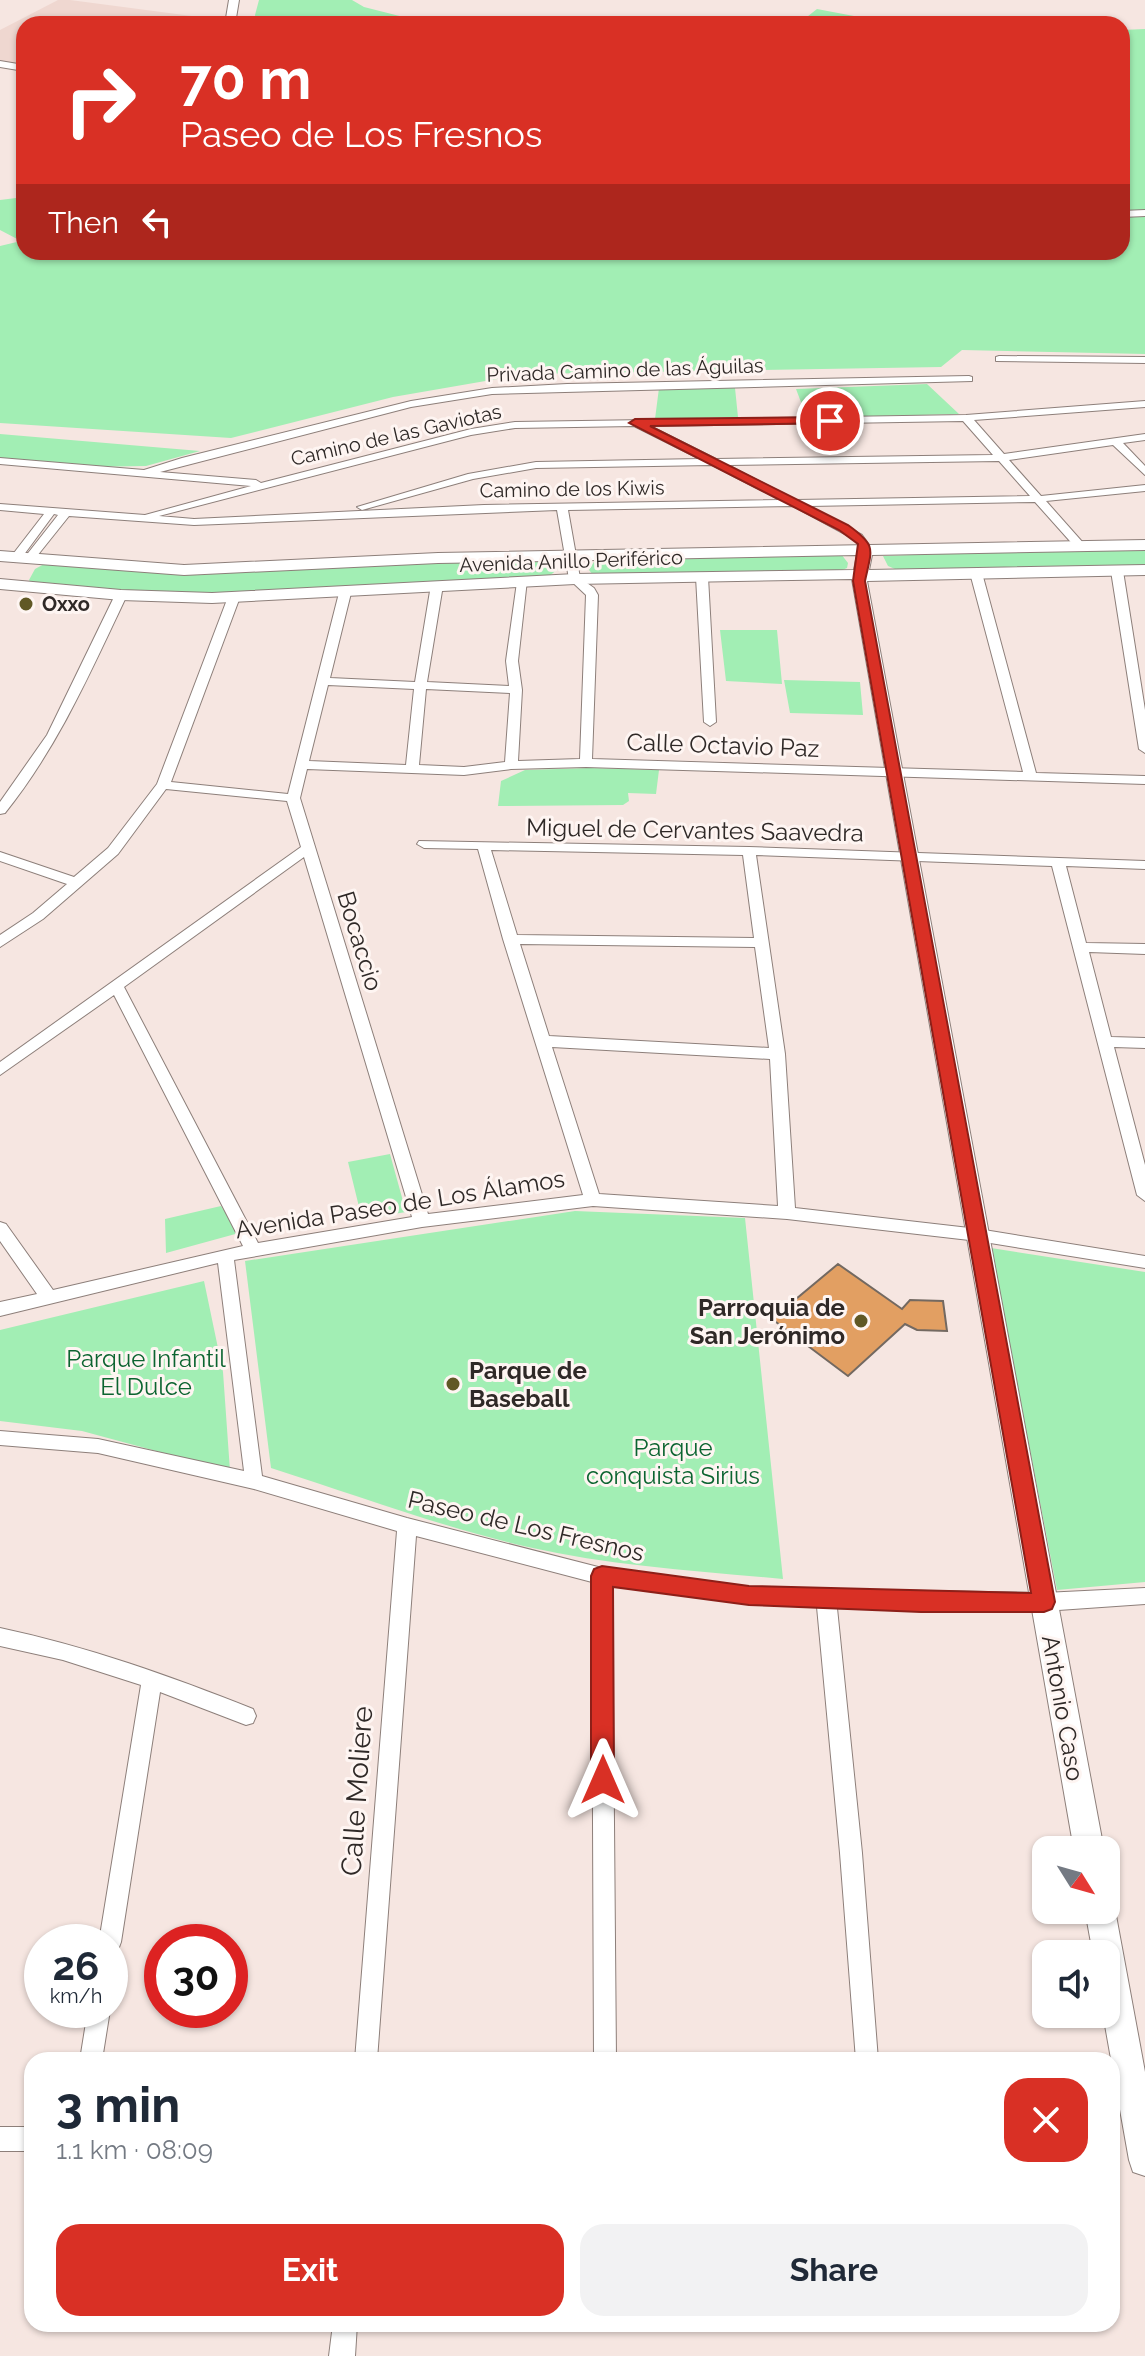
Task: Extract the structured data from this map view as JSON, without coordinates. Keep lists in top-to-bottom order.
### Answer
{
  "streets": {
    "street": [
      "Privada Camino de las Águilas",
      "Camino de las Gaviotas",
      "Camino de los Kiwis",
      "Avenida Anillo Periférico",
      "Calle Octavio Paz",
      "Miguel de Cervantes Saavedra",
      "Bocaccio",
      "Avenida Paseo de Los Álamos",
      "Paseo de Los Fresnos",
      "Antonio Caso",
      "Calle Moliere"
    ]
  },
  "crossings": [
    ["Camino de las Gaviotas", "Camino de los Kiwis"],
    ["Avenida Anillo Periférico", "Antonio Caso"],
    ["Calle Octavio Paz", "Antonio Caso"],
    ["Miguel de Cervantes Saavedra", "Antonio Caso"],
    ["Bocaccio", "Avenida Paseo de Los Álamos"],
    ["Avenida Paseo de Los Álamos", "Antonio Caso"],
    ["Paseo de Los Fresnos", "Antonio Caso"],
    ["Paseo de Los Fresnos", "Calle Moliere"]
  ],
  "parks": ["Parque Infantil El Dulce", "Parque conquista Sirius"],
  "places": ["Oxxo", "Parroquia de San Jerónimo", "Parque de Baseball"],
  "north": "bottom right",
  "page": {
    "turn": ["70 m", "Paseo de Los Fresnos"],
    "then": "Then",
    "speed": "26 km/h",
    "limit": "30",
    "heading": ["3 min", "1.1 km · 08:09"],
    "buttons": ["Exit", "Share"]
  }
}
